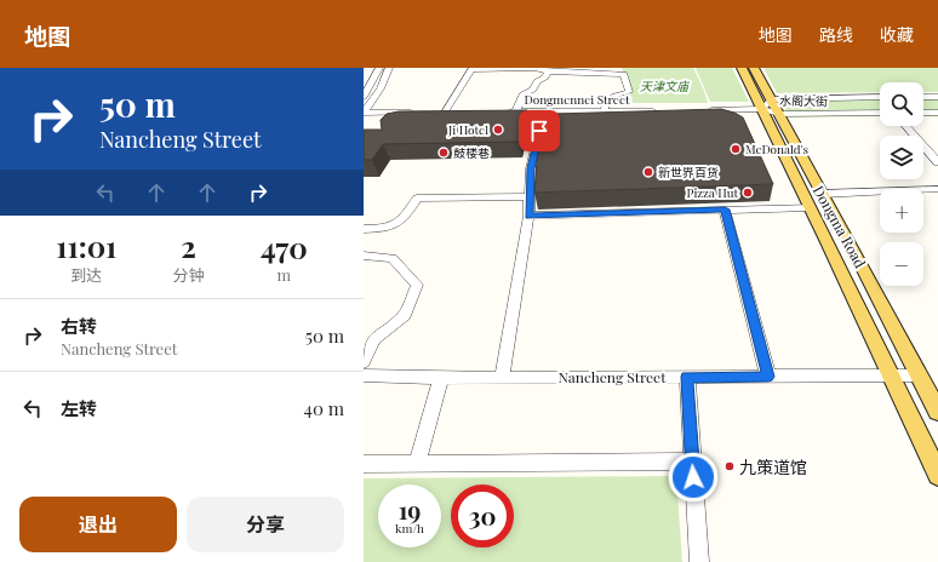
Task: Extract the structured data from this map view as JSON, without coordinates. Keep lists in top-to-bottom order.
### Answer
{
  "streets": {
    "main road": ["Dongma Road"],
    "street": ["Dongmennei Street", "水阁大街", "Nancheng Street"]
  },
  "crossings": [
    ["水阁大街", "Dongma Road"],
    ["Dongma Road", "Nancheng Street"]
  ],
  "parks": ["天津文庙"],
  "places": [
    "Ji Hotel",
    "McDonald's",
    "鼓楼巷",
    "新世界百货",
    "Pizza Hut",
    "九策道馆"
  ],
  "page": {
    "header": "地图",
    "nav": ["地图", "路线", "收藏"],
    "turn": ["50 m", "Nancheng Street"],
    "map_buttons": ["+", "−"],
    "eta": [
      "11:01",
      "到达",
      "2",
      "分钟",
      "470",
      "m"
    ],
    "list": [
      {
        "name": "右转",
        "note": "Nancheng Street",
        "value": "50 m"
      },
      {
        "name": "左转",
        "value": "40 m"
      }
    ],
    "speed": "19 km/h",
    "limit": "30",
    "buttons": ["退出", "分享"]
  }
}
